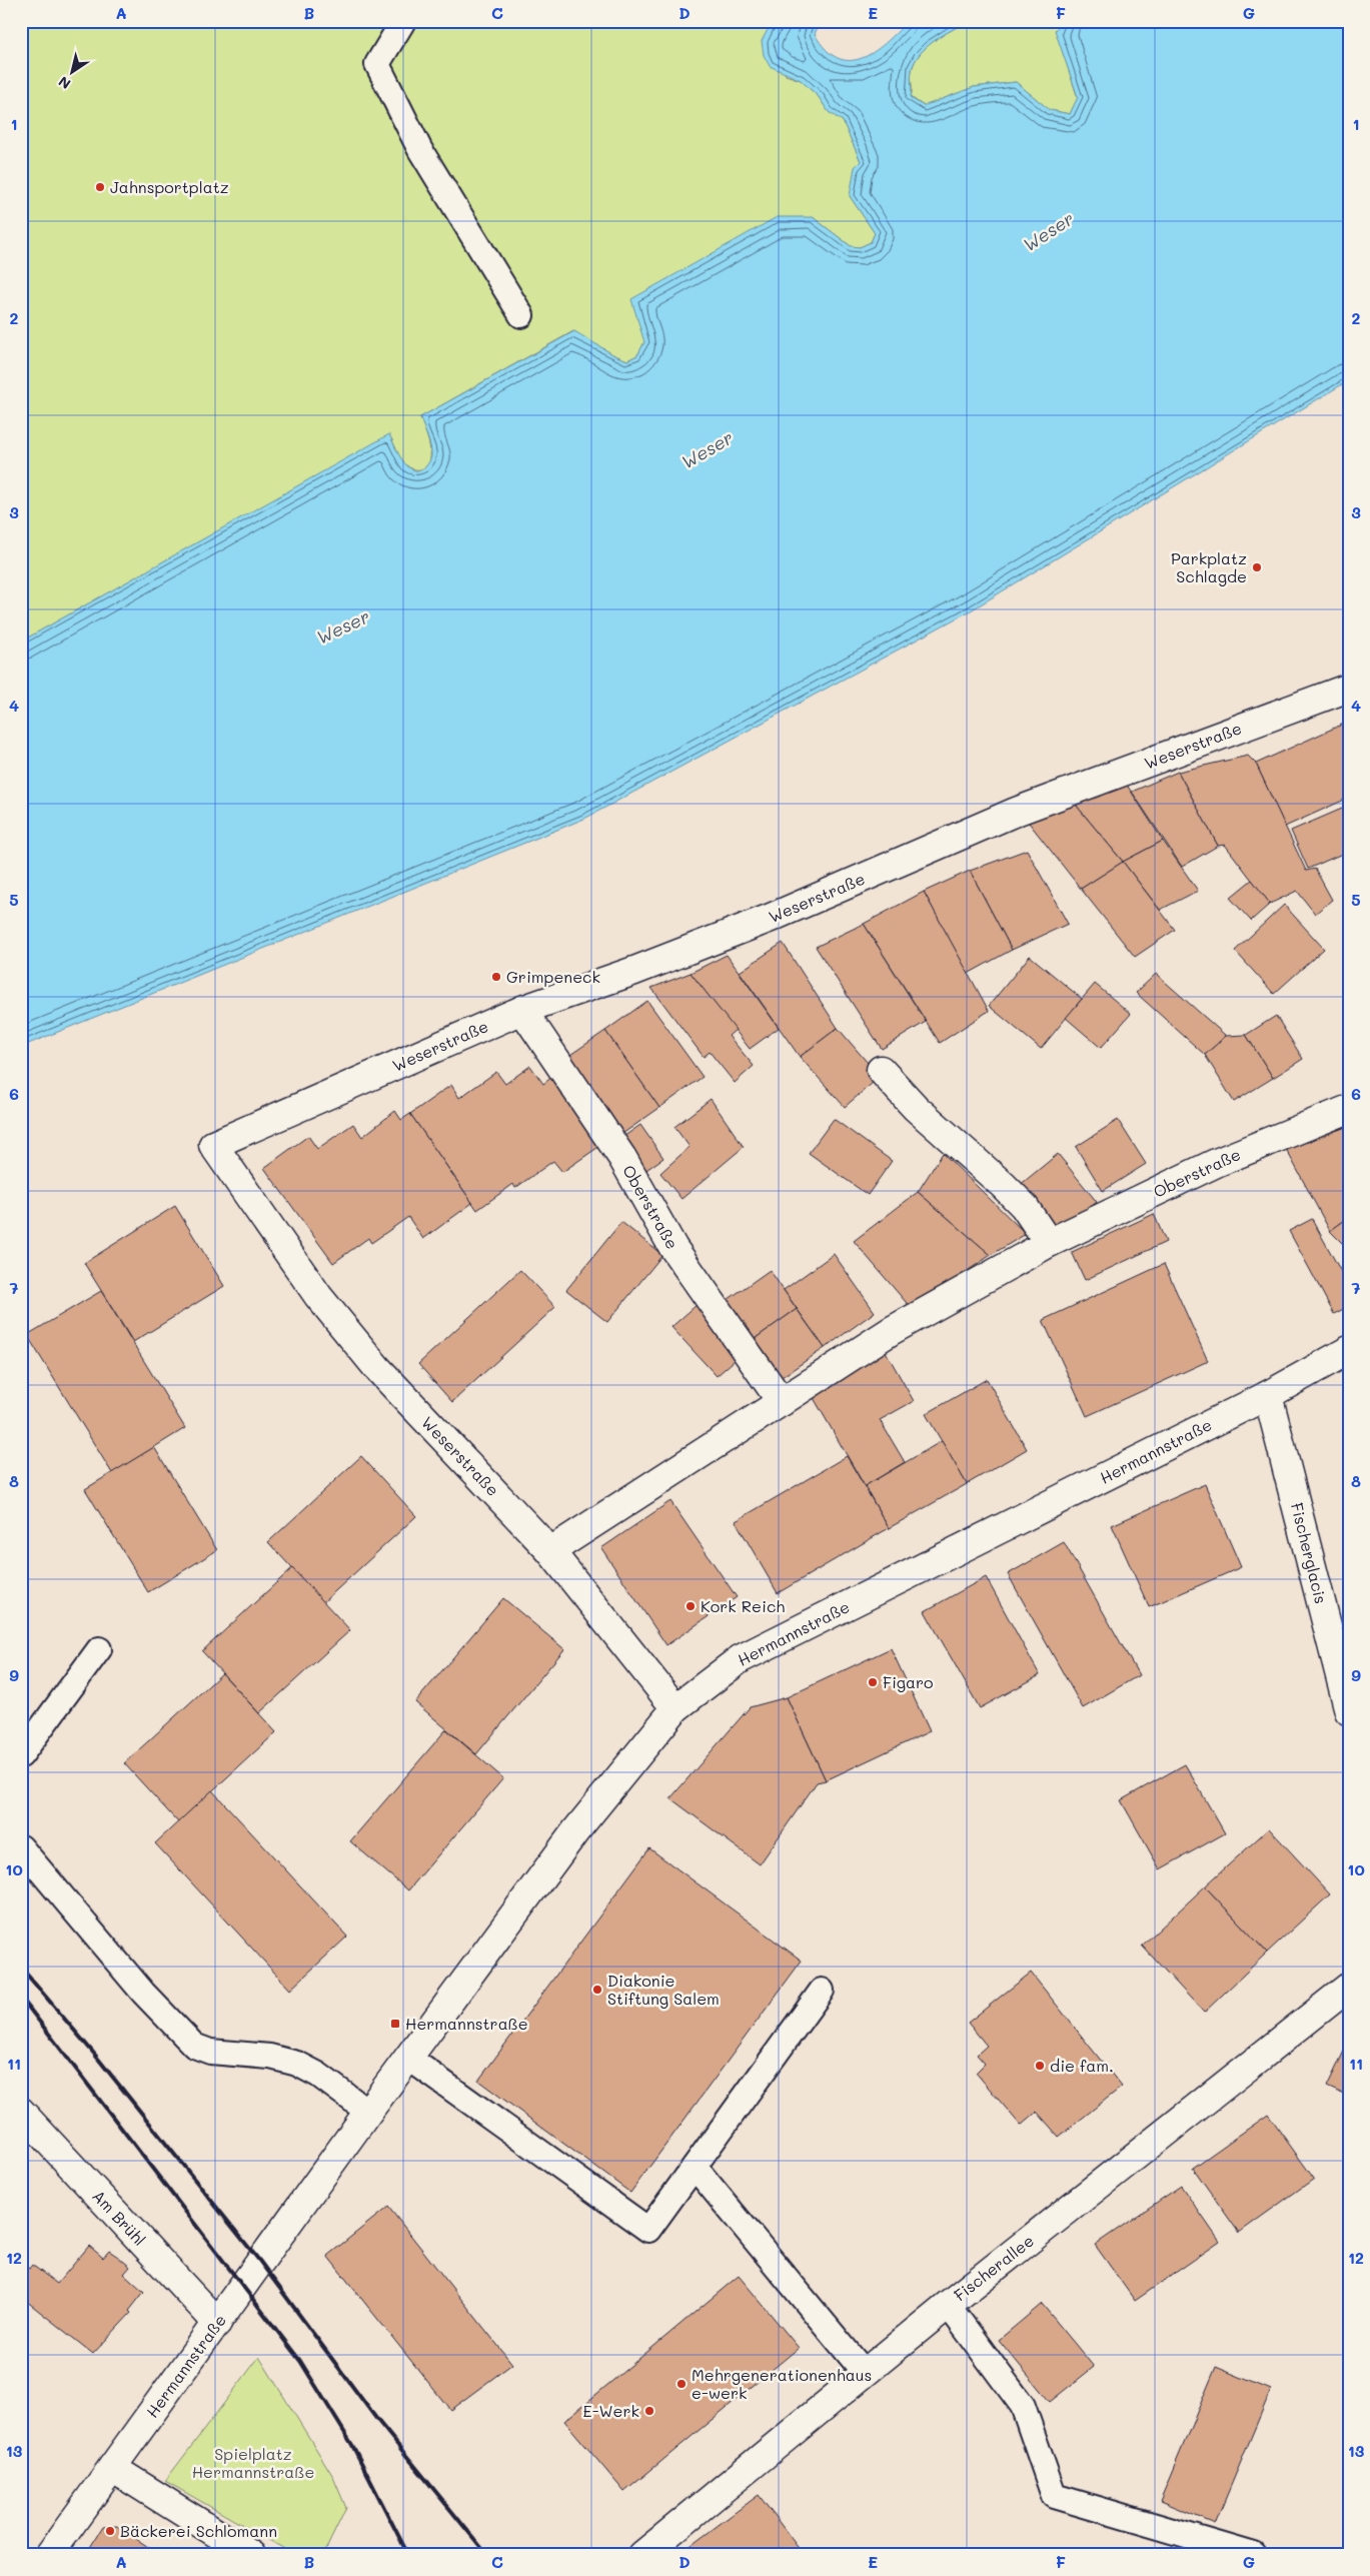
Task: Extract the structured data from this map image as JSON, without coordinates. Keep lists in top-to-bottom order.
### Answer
{
  "streets": {
    "street": [
      "Weserstraße",
      "Oberstraße",
      "Hermannstraße",
      "Fischerglacis",
      "Am Brühl",
      "Fischerallee"
    ]
  },
  "crossings": [
    ["Weserstraße", "Oberstraße"],
    ["Weserstraße", "Hermannstraße"],
    ["Hermannstraße", "Fischerglacis"],
    ["Hermannstraße", "Am Brühl"]
  ],
  "water": ["Weser"],
  "parks": ["Spielplatz Hermannstraße"],
  "places": {
    "other": [
      "Jahnsportplatz",
      "Parkplatz Schlagde",
      "Grimpeneck",
      "Kork Reich",
      "Figaro",
      "Diakonie Stiftung Salem",
      "die fam.",
      "Mehrgenerationenhaus e-werk",
      "E-Werk",
      "Bäckerei Schlomann"
    ],
    "transit": ["Hermannstraße"]
  },
  "north": "bottom left",
  "grid": {
    "columns": [
      "A",
      "B",
      "C",
      "D",
      "E",
      "F",
      "G"
    ],
    "rows": [
      "1",
      "2",
      "3",
      "4",
      "5",
      "6",
      "7",
      "8",
      "9",
      "10",
      "11",
      "12",
      "13"
    ]
  }
}
